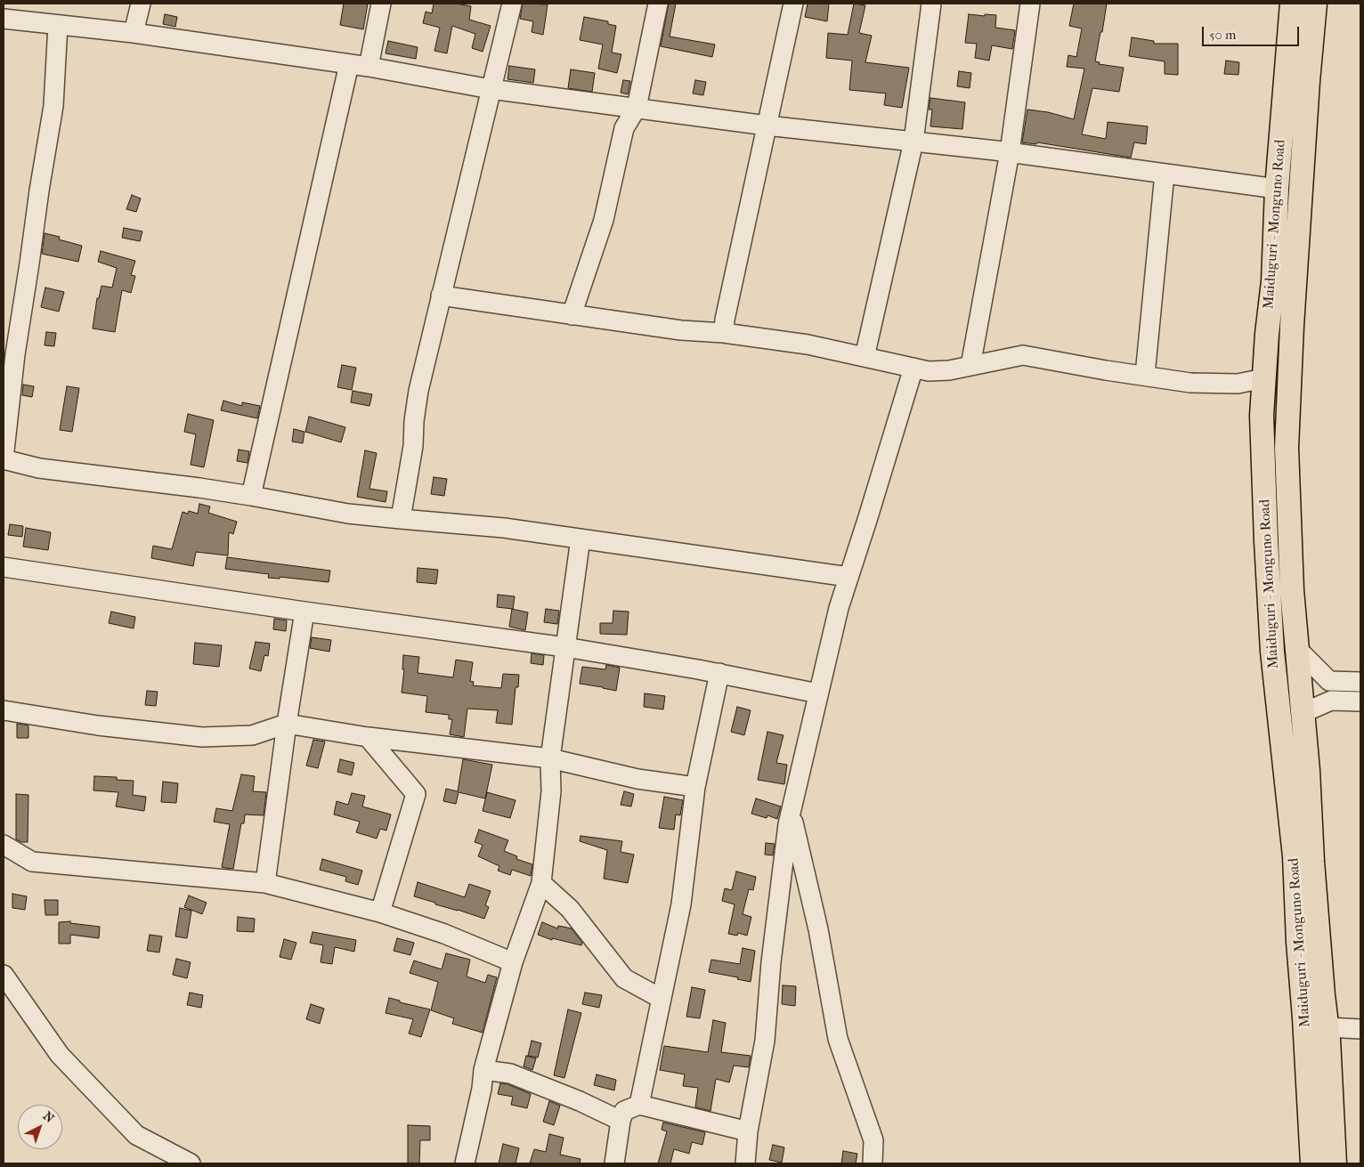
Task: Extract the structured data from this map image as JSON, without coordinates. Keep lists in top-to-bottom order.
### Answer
{
  "streets": {
    "main road": ["Maiduguri - Monguno Road"]
  },
  "scale_bar": "50 m",
  "north": "top right"
}
